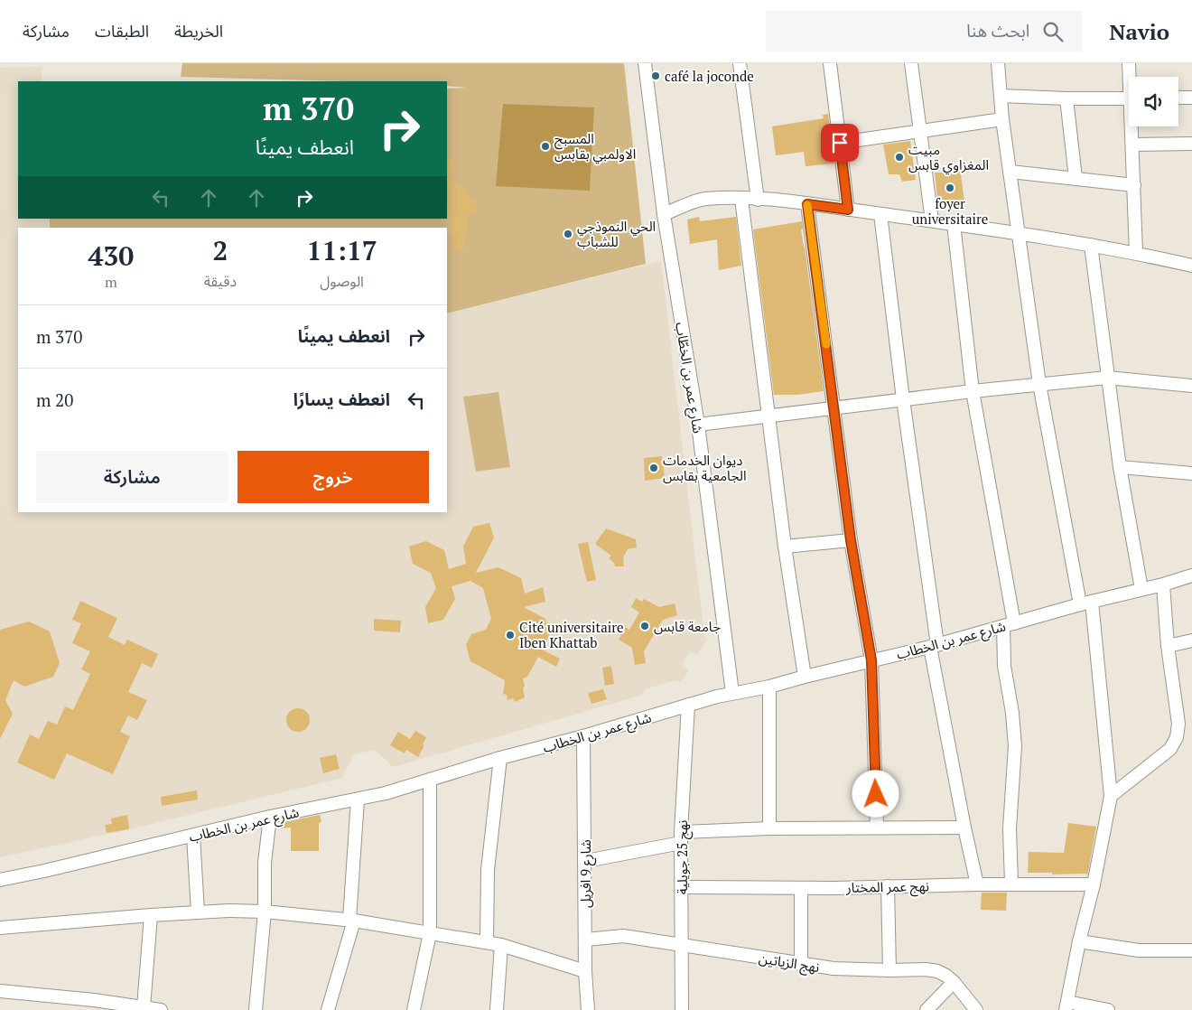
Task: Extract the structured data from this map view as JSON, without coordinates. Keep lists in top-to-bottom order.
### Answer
{
  "streets": {
    "street": [
      "شارع عمر بن الخطّاب",
      "شارع عمر بن الخطاب",
      "نهج 25 جويلية",
      "شارع 9 افريل",
      "نهج عمر المختار",
      "نهج الزياتين"
    ]
  },
  "crossings": [
    ["شارع عمر بن الخطّاب", "شارع عمر بن الخطاب"],
    ["شارع عمر بن الخطاب", "نهج 25 جويلية"],
    ["شارع عمر بن الخطاب", "شارع 9 افريل"],
    ["نهج 25 جويلية", "نهج عمر المختار"],
    ["نهج 25 جويلية", "نهج الزياتين"],
    ["شارع 9 افريل", "نهج الزياتين"]
  ],
  "places": [
    "café la joconde",
    "المسبح الاولمبي بقابس",
    "مبيت المغزاوي قابس",
    "foyer universitaire",
    "الحي النموذجي للشباب",
    "ديوان الخدمات الجامعية بقابس",
    "جامعة قابس",
    "Cité universitaire Iben Khattab"
  ],
  "page": {
    "header": "Navio",
    "search": "ابحث هنا",
    "nav": ["الخريطة", "الطبقات", "مشاركة"],
    "turn": ["370 m", "انعطف يمينًا"],
    "eta": [
      "11:17",
      "الوصول",
      "2",
      "دقيقة",
      "430",
      "m"
    ],
    "list": [
      {
        "name": "انعطف يمينًا",
        "value": "370 m"
      },
      {
        "name": "انعطف يسارًا",
        "value": "20 m"
      }
    ],
    "buttons": ["خروج", "مشاركة"]
  }
}
